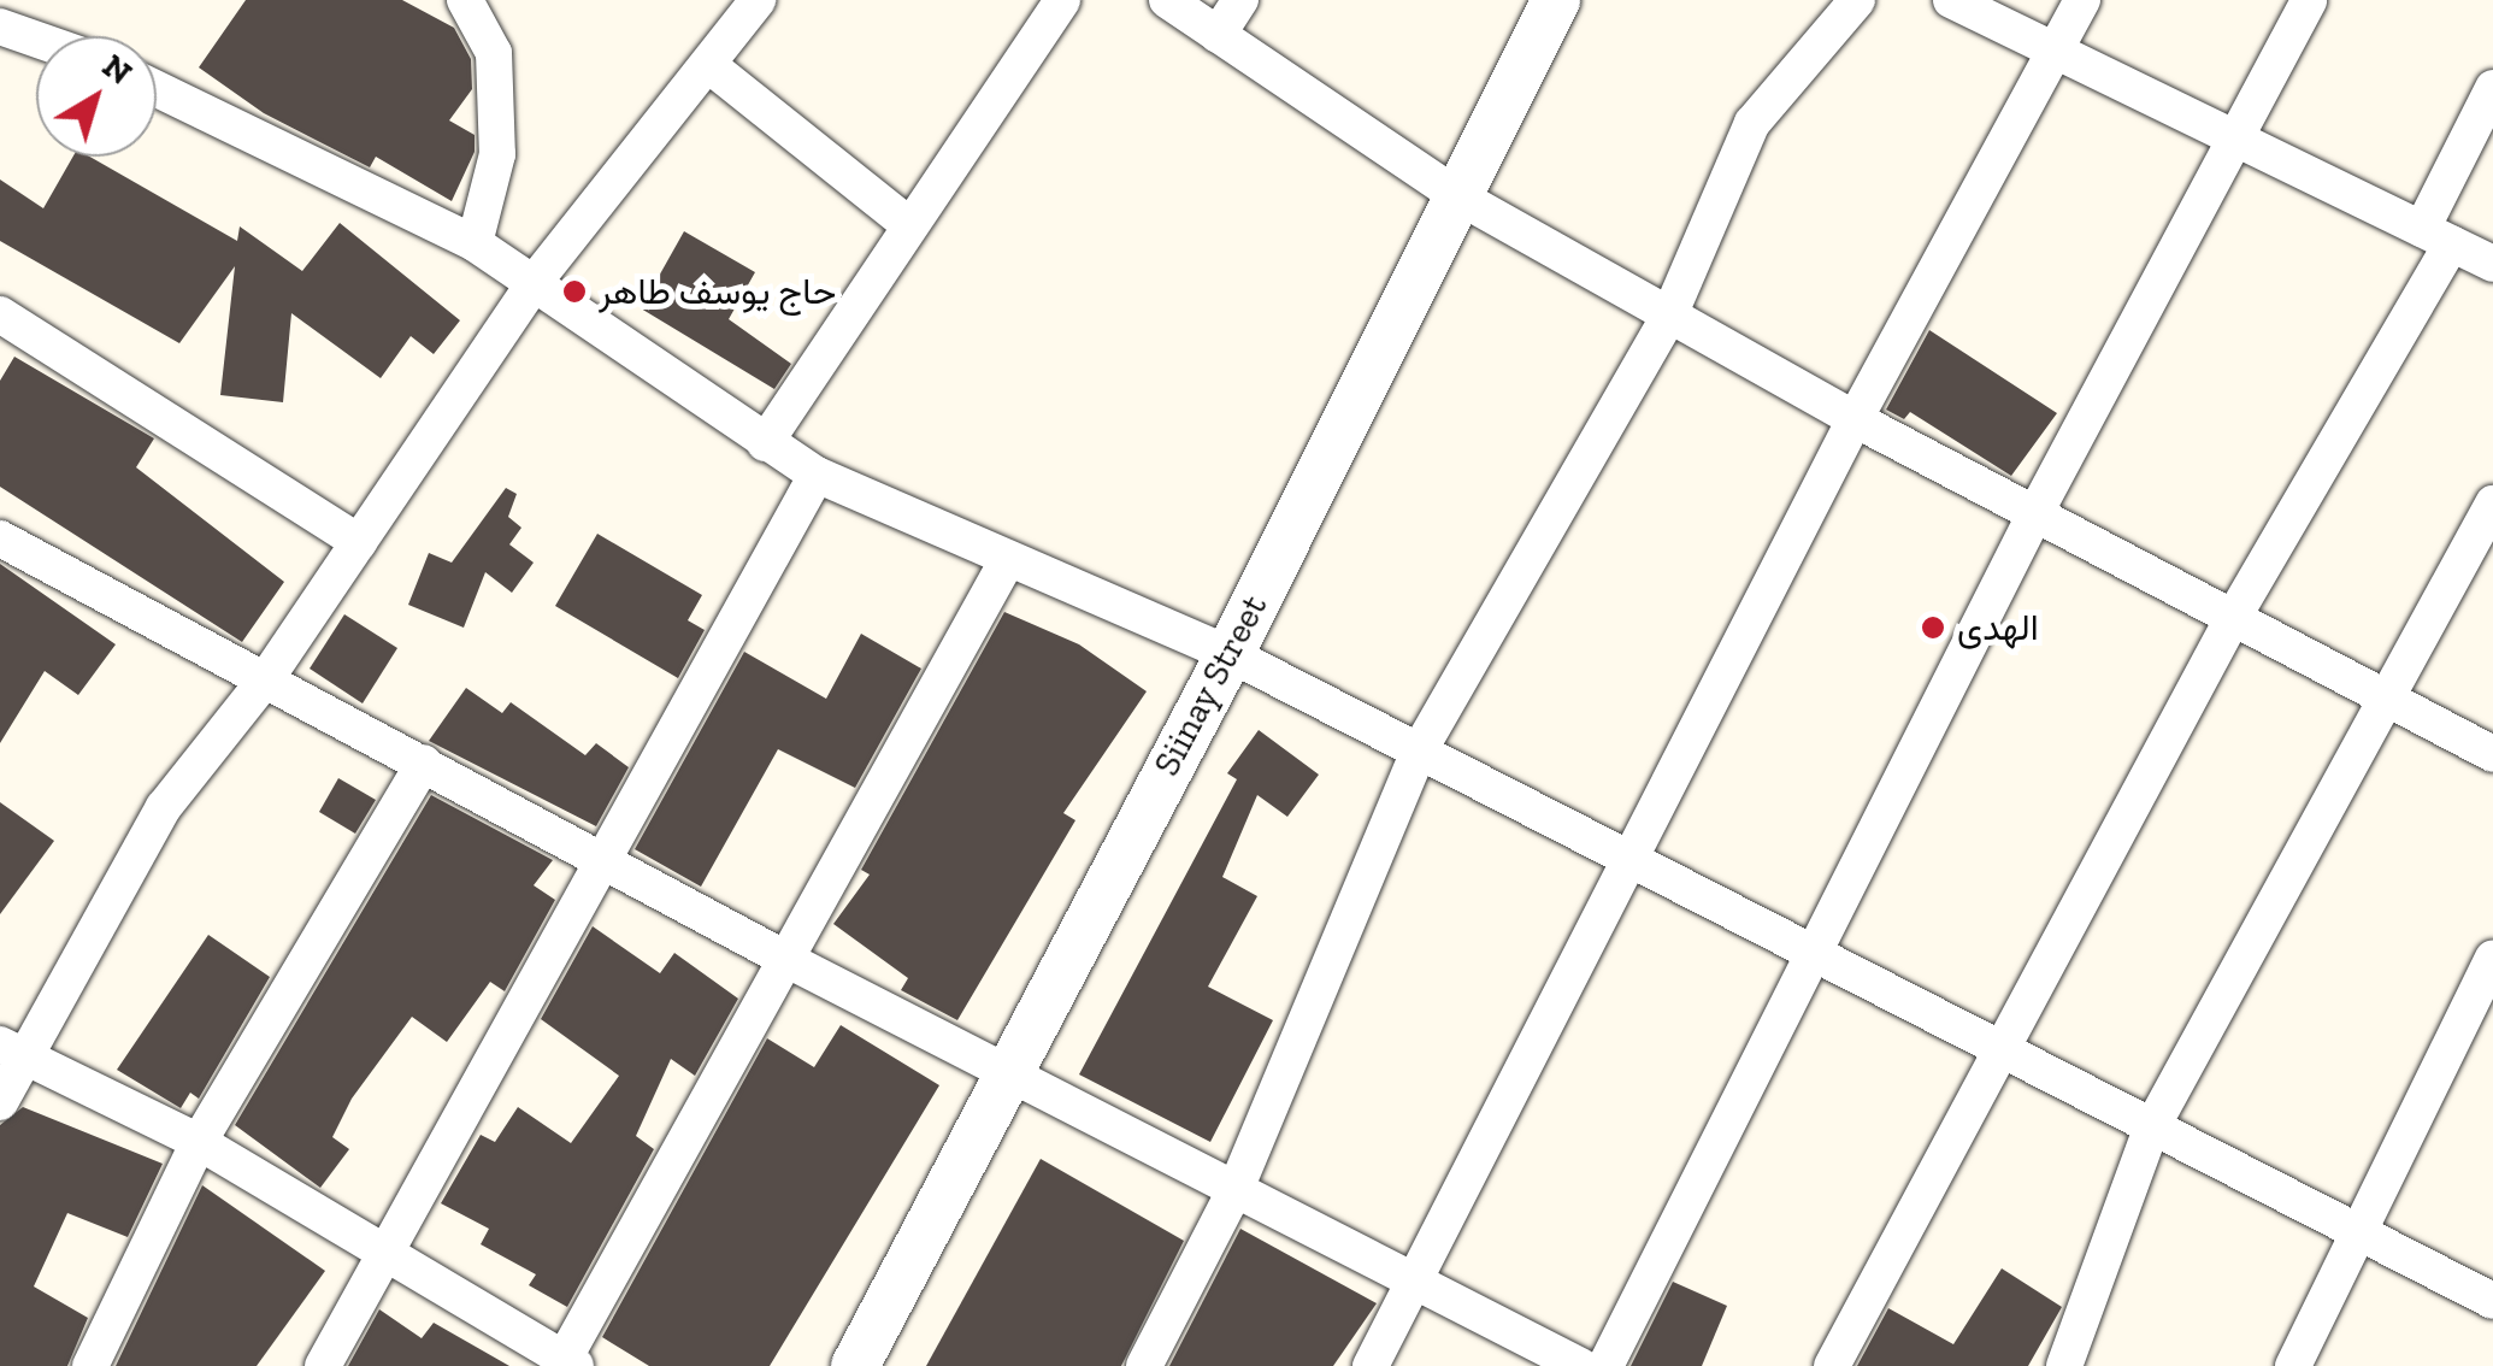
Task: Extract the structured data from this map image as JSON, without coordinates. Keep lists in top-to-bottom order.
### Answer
{
  "streets": {
    "street": ["Siinay Street"]
  },
  "places": ["حاج يوسف طاهر", "الهدى"],
  "north": "top right"
}
